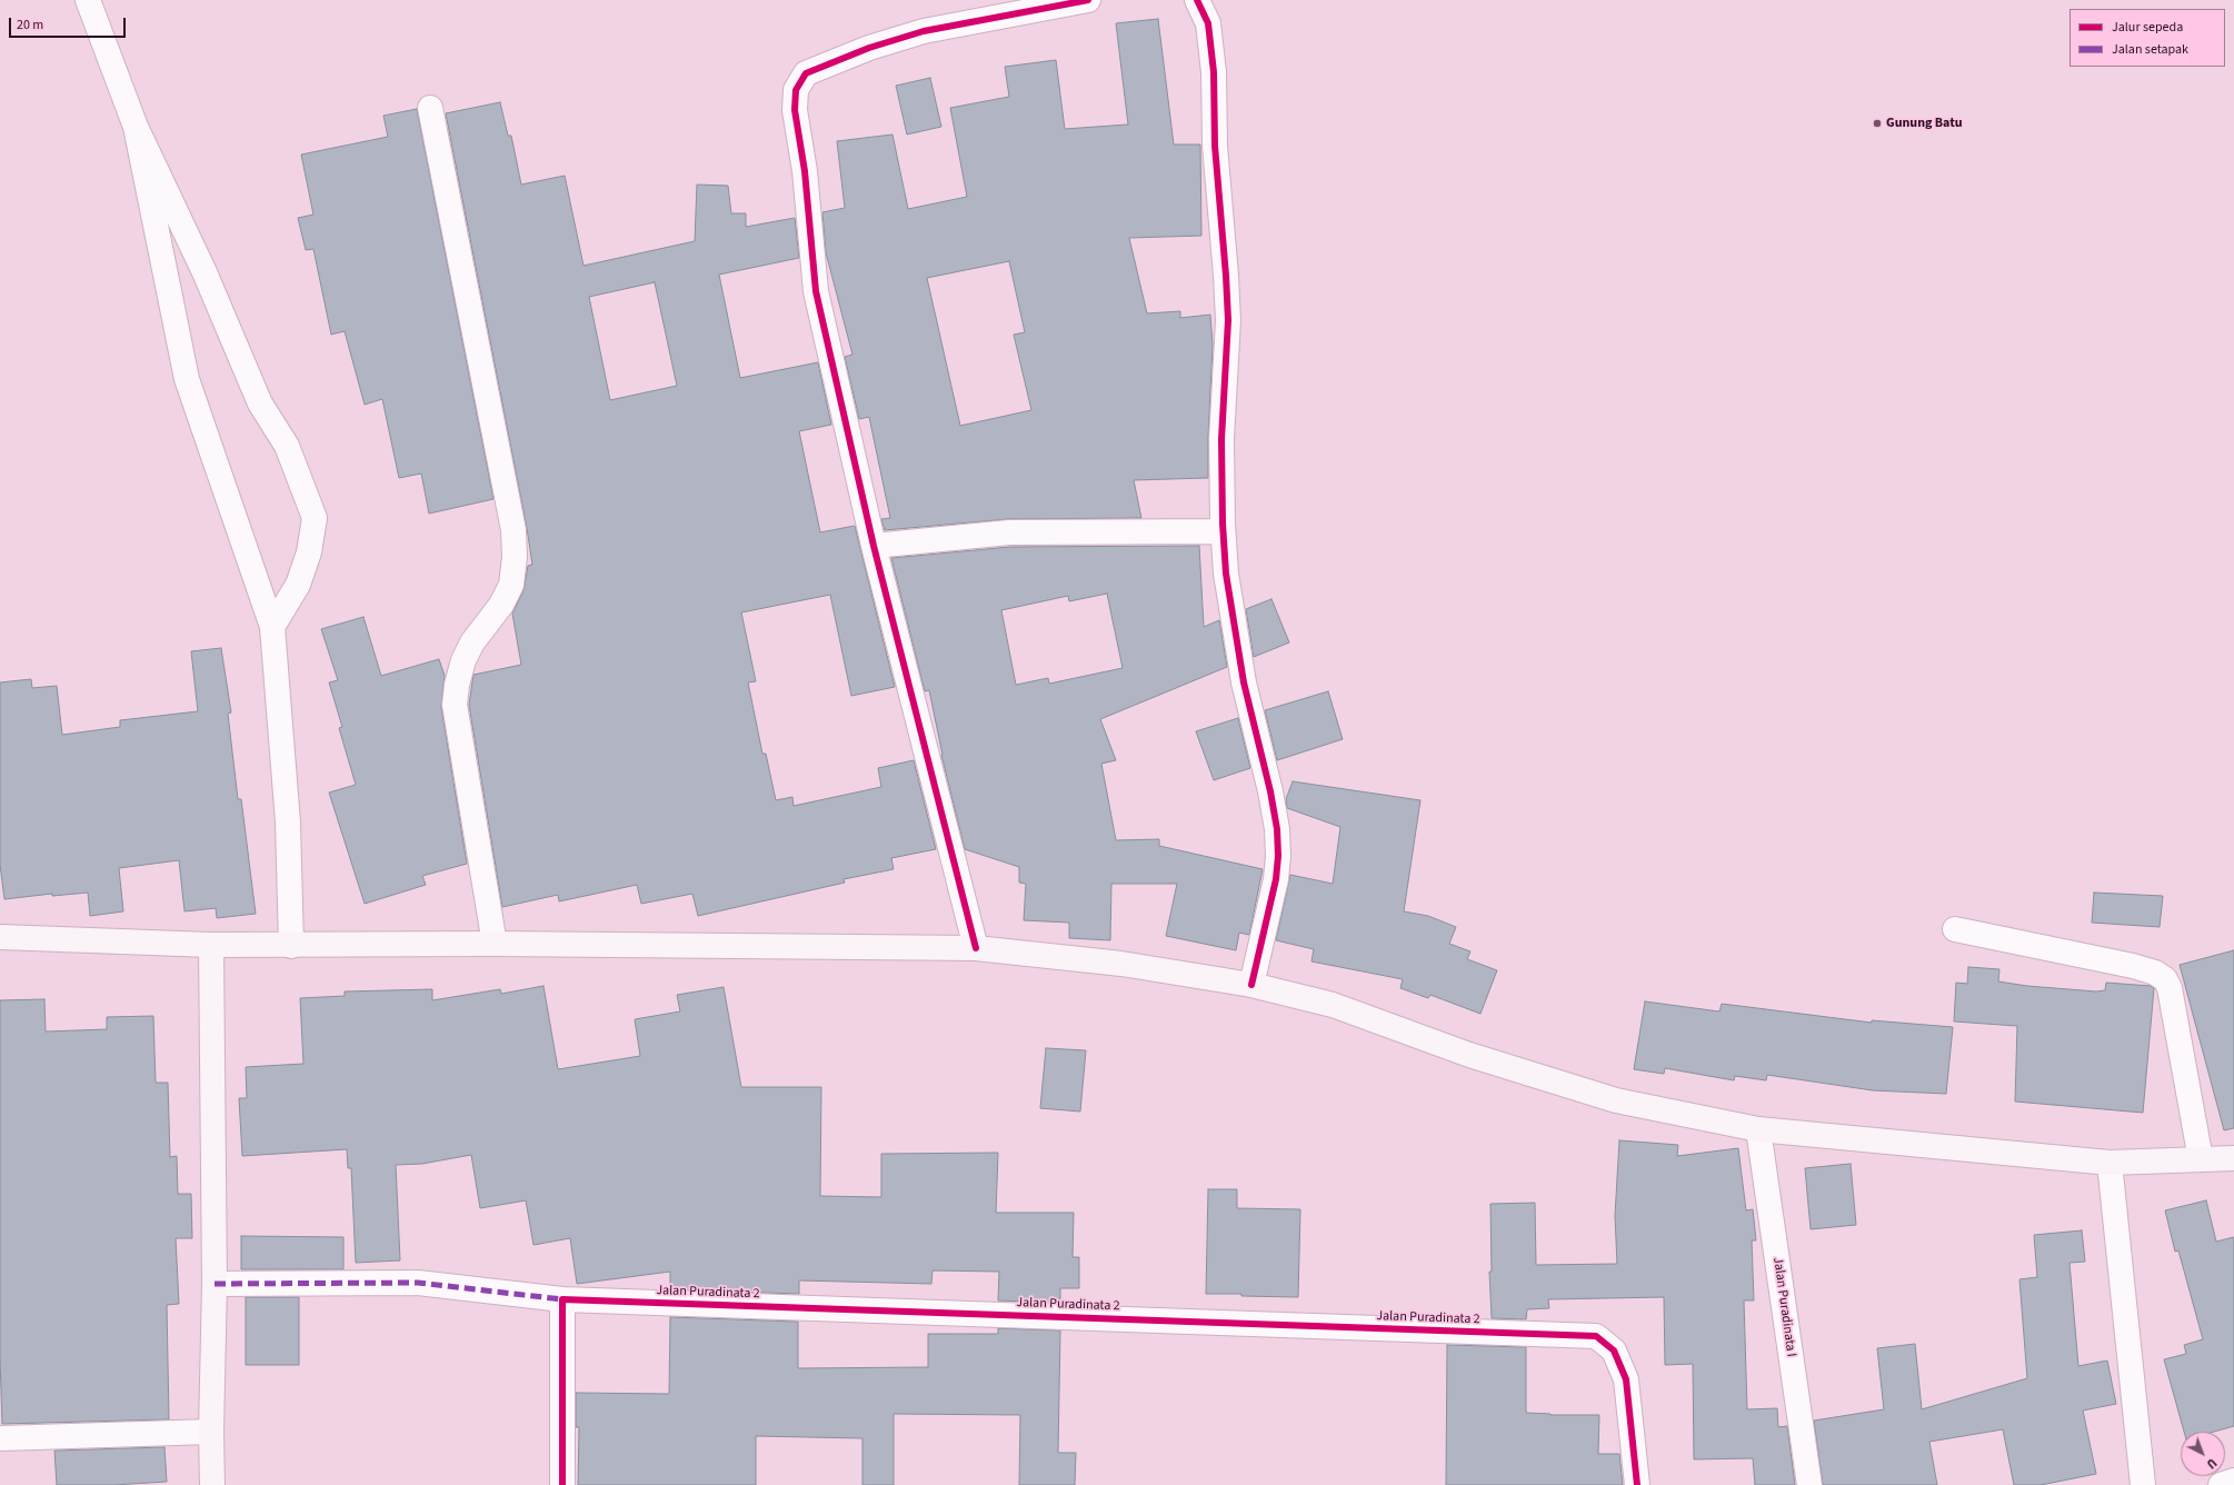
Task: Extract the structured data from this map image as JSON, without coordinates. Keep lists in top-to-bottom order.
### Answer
{
  "streets": {
    "street": ["Jalan Puradinata 2", "Jalan Puradinata I"]
  },
  "places": ["Gunung Batu"],
  "legend": ["Jalur sepeda", "Jalan setapak"],
  "scale_bar": "20 m",
  "north": "bottom right"
}
